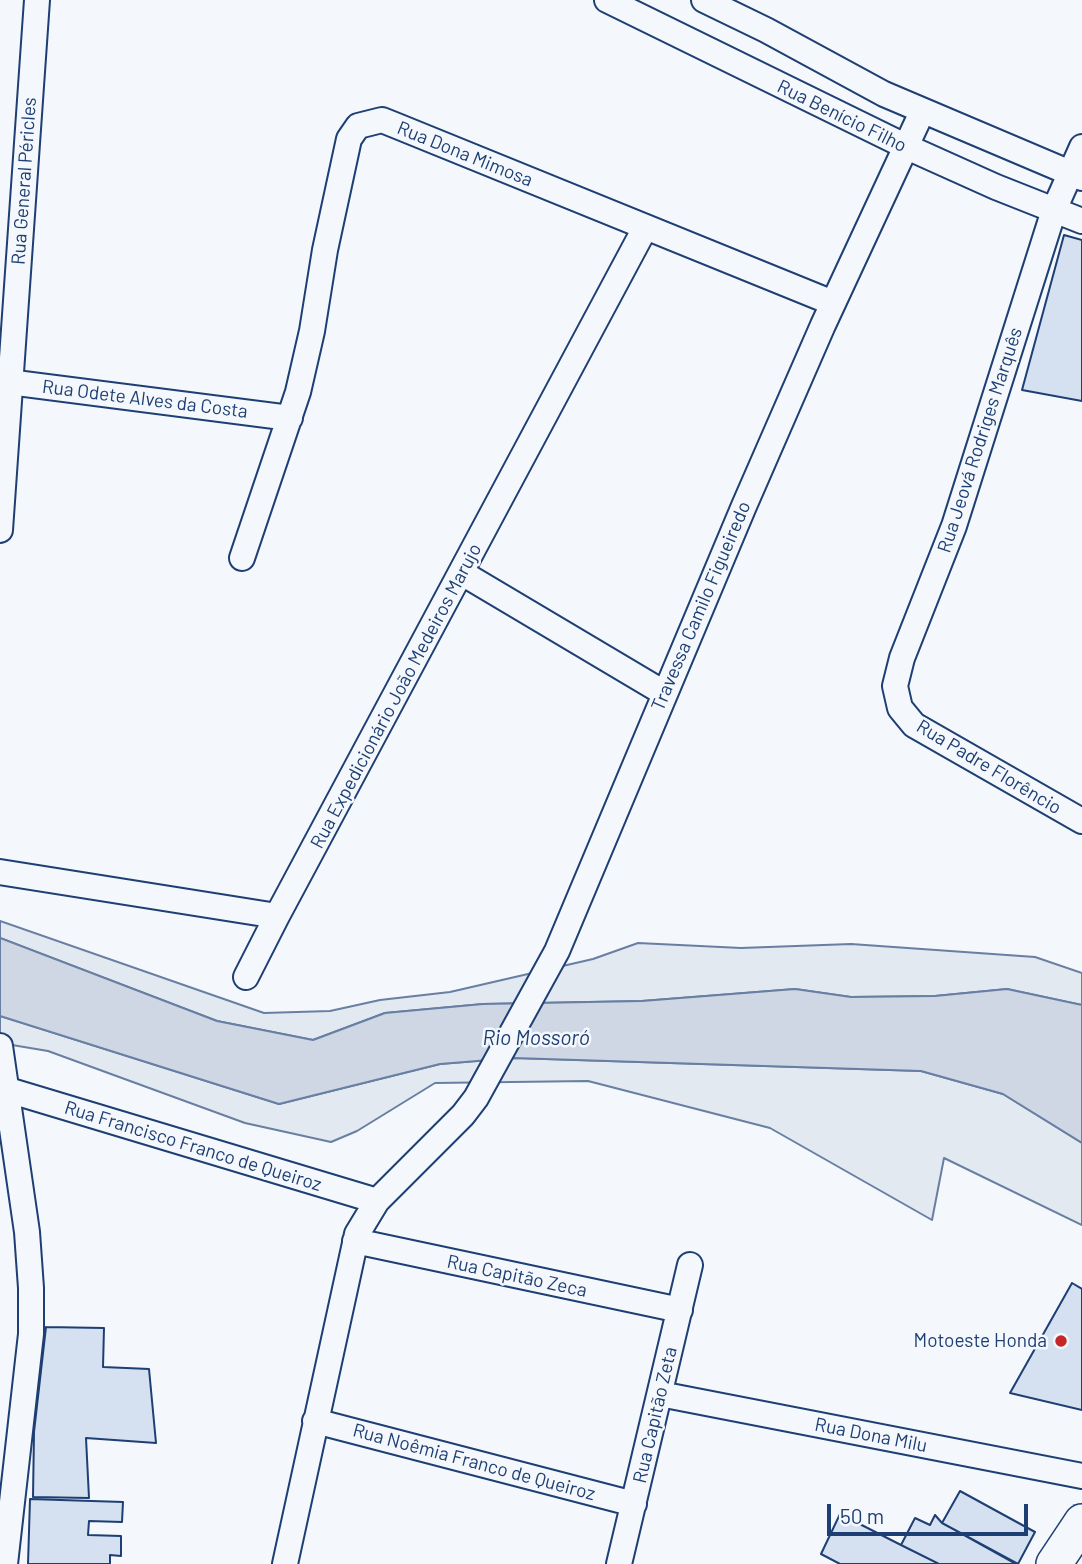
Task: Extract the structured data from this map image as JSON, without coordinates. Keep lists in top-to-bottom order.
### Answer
{
  "streets": {
    "street": [
      "Rua Benício Filho",
      "Rua Dona Mimosa",
      "Rua General Péricles",
      "Rua Odete Alves da Costa",
      "Rua Jeová Rodriges Marquês",
      "Travessa Camilo Figueiredo",
      "Rua Expedicionário João Medeiros Marujo",
      "Rua Padre Florêncio",
      "Rua Francisco Franco de Queiroz",
      "Rua Capitão Zeca",
      "Rua Capitão Zeta",
      "Rua Dona Milu",
      "Rua Noêmia Franco de Queiroz"
    ]
  },
  "crossings": [
    ["Rua Benício Filho", "Rua Jeová Rodriges Marquês"],
    ["Rua Benício Filho", "Travessa Camilo Figueiredo"],
    ["Rua Dona Mimosa", "Rua Odete Alves da Costa"],
    ["Rua Dona Mimosa", "Travessa Camilo Figueiredo"],
    ["Rua Dona Mimosa", "Rua Expedicionário João Medeiros Marujo"],
    ["Rua General Péricles", "Rua Odete Alves da Costa"],
    ["Rua Jeová Rodriges Marquês", "Rua Padre Florêncio"],
    ["Travessa Camilo Figueiredo", "Rua Francisco Franco de Queiroz"],
    ["Travessa Camilo Figueiredo", "Rua Capitão Zeca"],
    ["Travessa Camilo Figueiredo", "Rua Noêmia Franco de Queiroz"],
    ["Rua Capitão Zeca", "Rua Capitão Zeta"],
    ["Rua Capitão Zeta", "Rua Dona Milu"],
    ["Rua Capitão Zeta", "Rua Noêmia Franco de Queiroz"]
  ],
  "water": ["Rio Mossoró"],
  "places": ["Motoeste Honda"],
  "scale_bar": "50 m"
}
